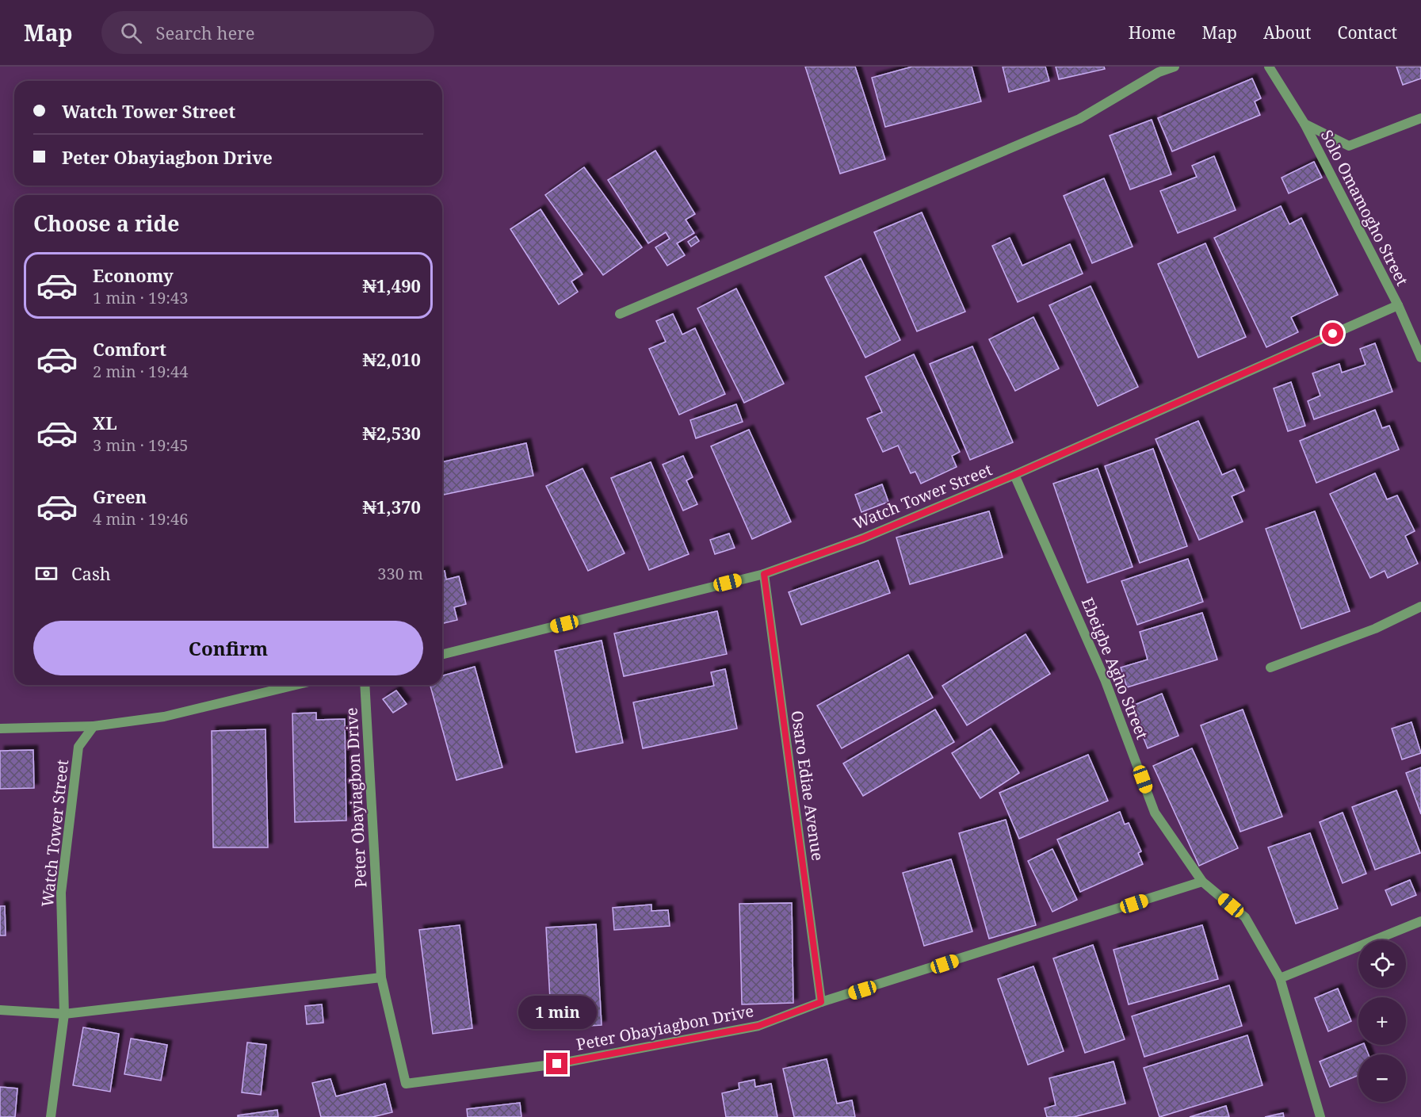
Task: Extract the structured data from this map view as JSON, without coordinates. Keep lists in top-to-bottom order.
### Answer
{
  "streets": {
    "street": [
      "Solo Omamogho Street",
      "Watch Tower Street",
      "Ebeigbe Agho Street",
      "Osaro Ediae Avenue",
      "Peter Obayiagbon Drive"
    ]
  },
  "crossings": [
    ["Solo Omamogho Street", "Watch Tower Street"],
    ["Watch Tower Street", "Ebeigbe Agho Street"],
    ["Watch Tower Street", "Osaro Ediae Avenue"],
    ["Ebeigbe Agho Street", "Peter Obayiagbon Drive"],
    ["Osaro Ediae Avenue", "Peter Obayiagbon Drive"]
  ],
  "page": {
    "header": "Map",
    "search": "Search here",
    "nav": [
      "Home",
      "Map",
      "About",
      "Contact"
    ],
    "banner": ["Watch Tower Street", "Peter Obayiagbon Drive"],
    "heading": "Choose a ride",
    "list": [
      {
        "name": "Economy",
        "note": "1 min · 19:43",
        "value": "₦1,490"
      },
      {
        "name": "Comfort",
        "note": "2 min · 19:44",
        "value": "₦2,010"
      },
      {
        "name": "XL",
        "note": "3 min · 19:45",
        "value": "₦2,530"
      },
      {
        "name": "Green",
        "note": "4 min · 19:46",
        "value": "₦1,370"
      }
    ],
    "pay": ["Cash", "330 m"],
    "buttons": "Confirm",
    "map_buttons": ["+", "−"],
    "bubble": "1 min"
  }
}
